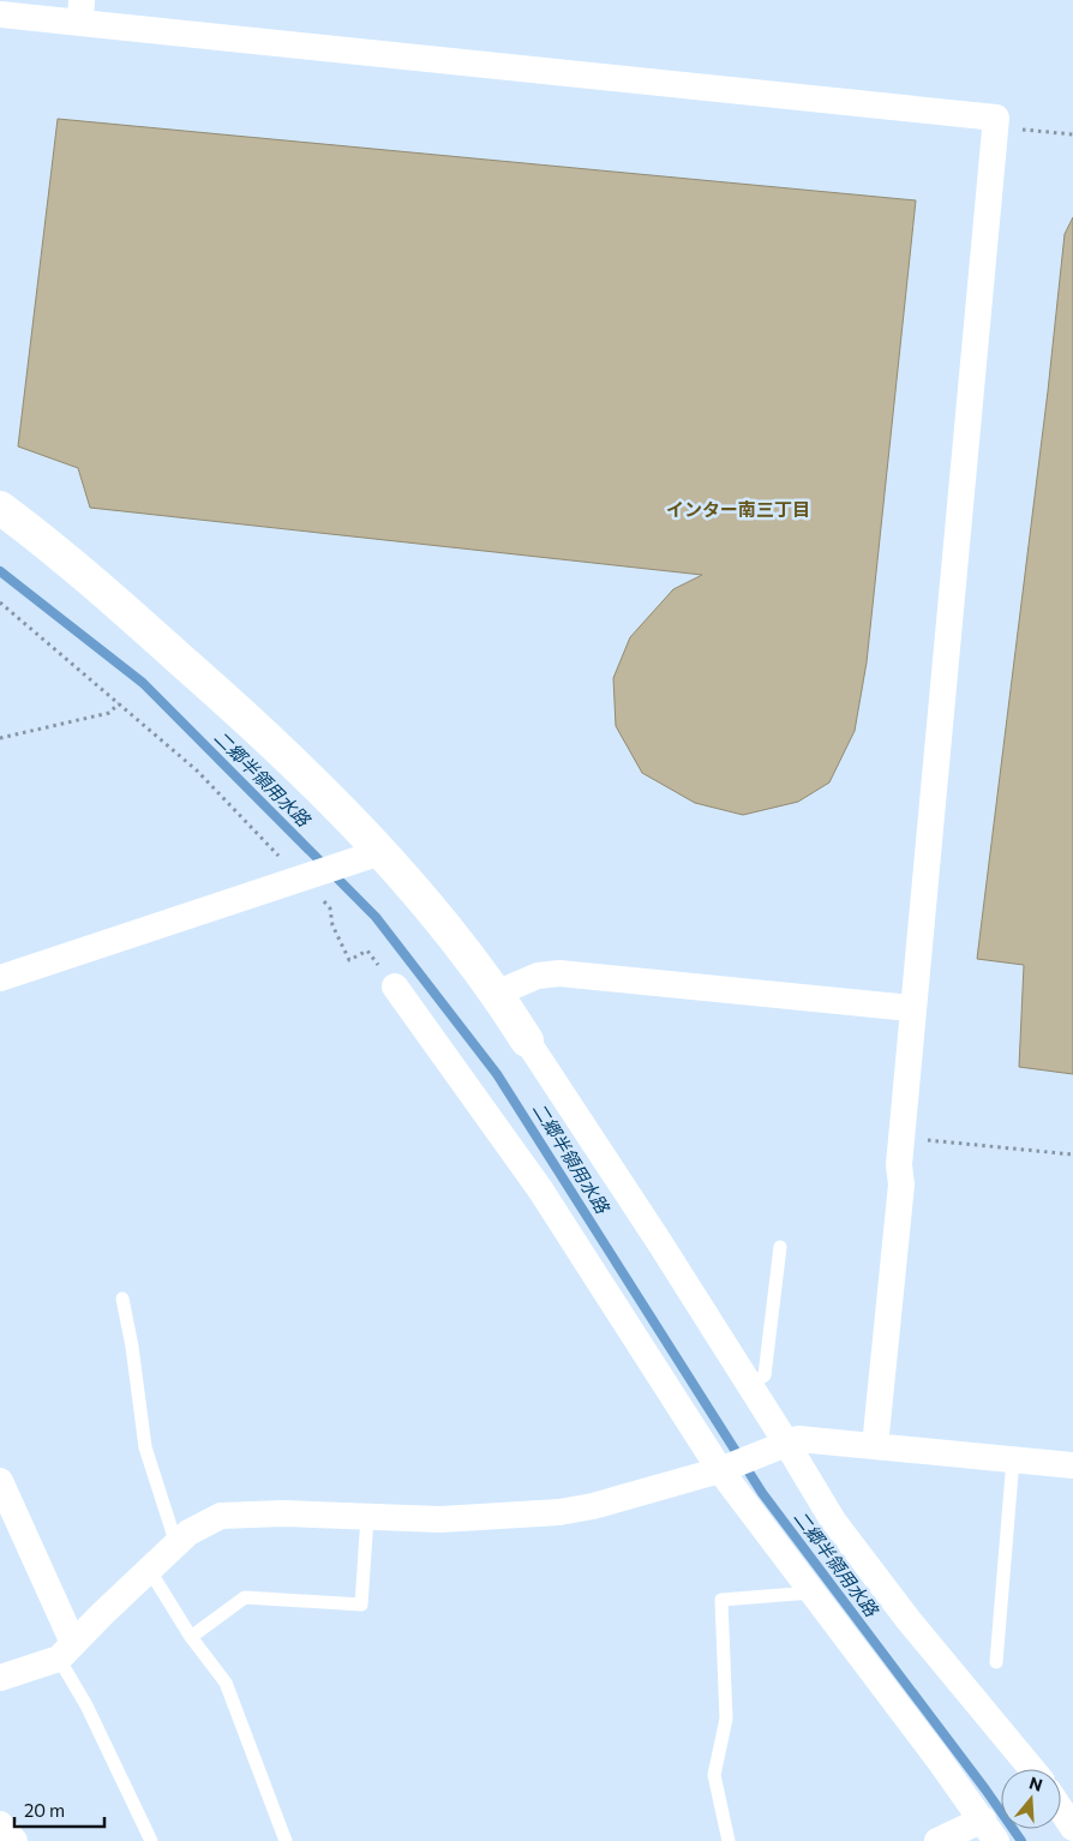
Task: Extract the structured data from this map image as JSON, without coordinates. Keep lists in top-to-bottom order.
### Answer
{
  "districts": ["インター南三丁目"],
  "water": ["二郷半領用水路"],
  "scale_bar": "20 m",
  "north": "top"
}
